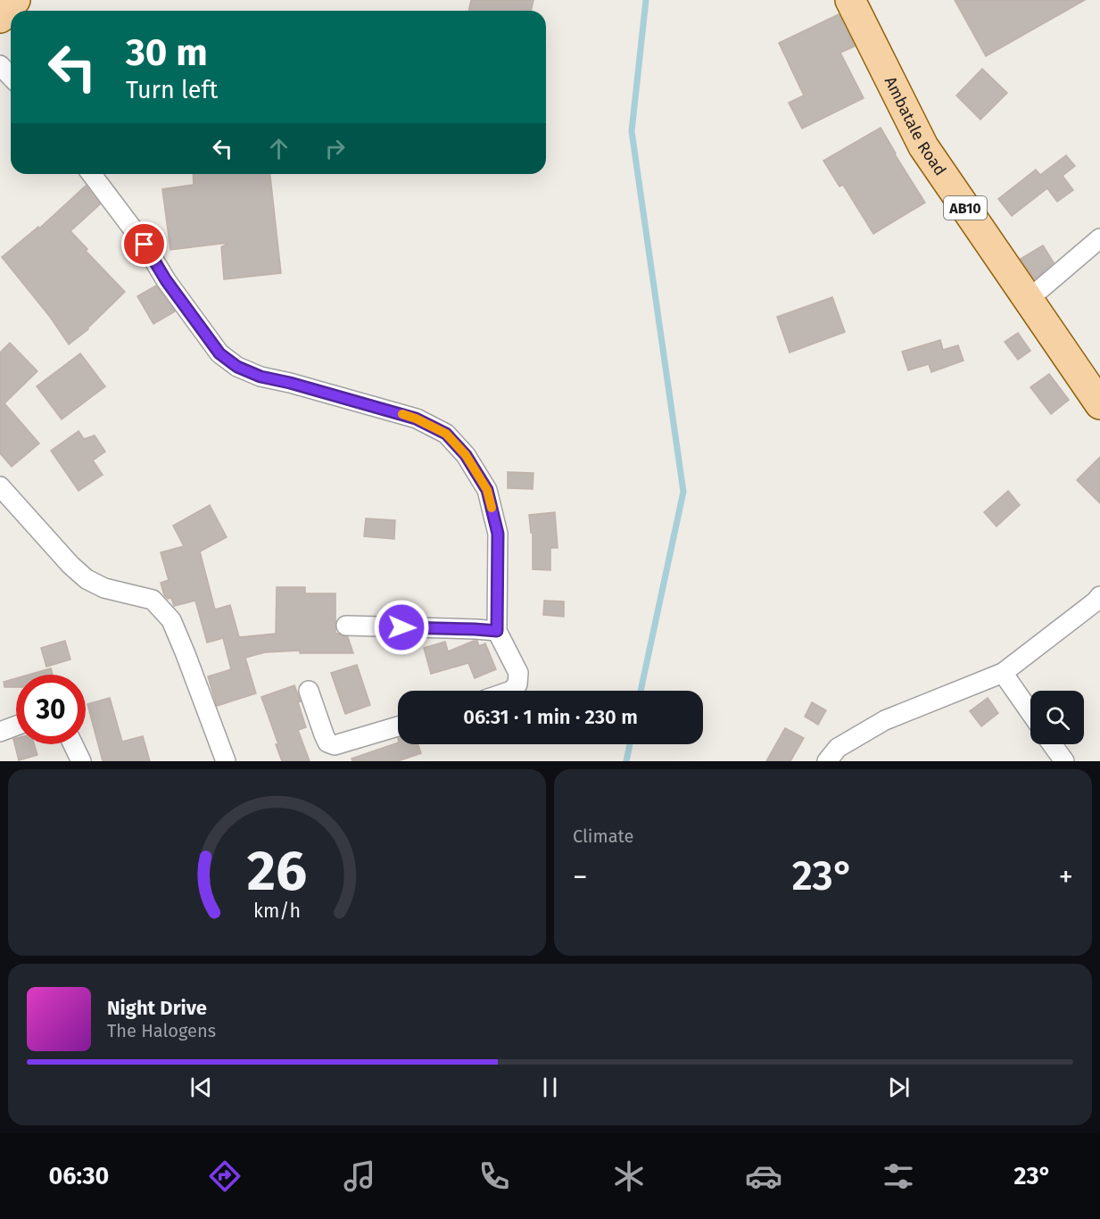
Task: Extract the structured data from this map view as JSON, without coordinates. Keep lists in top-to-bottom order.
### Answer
{
  "streets": {
    "main road": ["Ambatale Road", "AB10"]
  },
  "page": {
    "turn": ["30 m", "Turn left"],
    "limit": "30",
    "trip": "06:31 · 1 min · 230 m",
    "tile": "Climate",
    "heat": ["−", "23°", "+"],
    "song": ["Night Drive", "The Halogens"],
    "tabs": ["06:30", "23°"],
    "gauge": ["26", "km/h"]
  }
}
